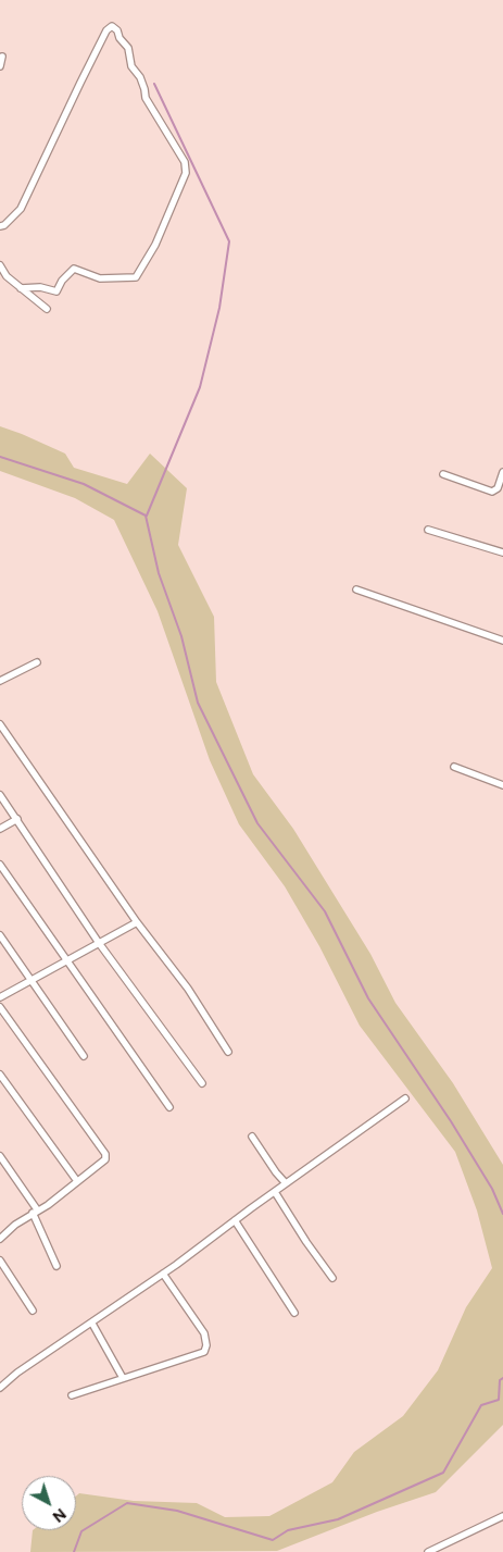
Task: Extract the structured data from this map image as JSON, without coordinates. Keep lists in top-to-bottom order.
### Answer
{
  "north": "bottom right"
}
